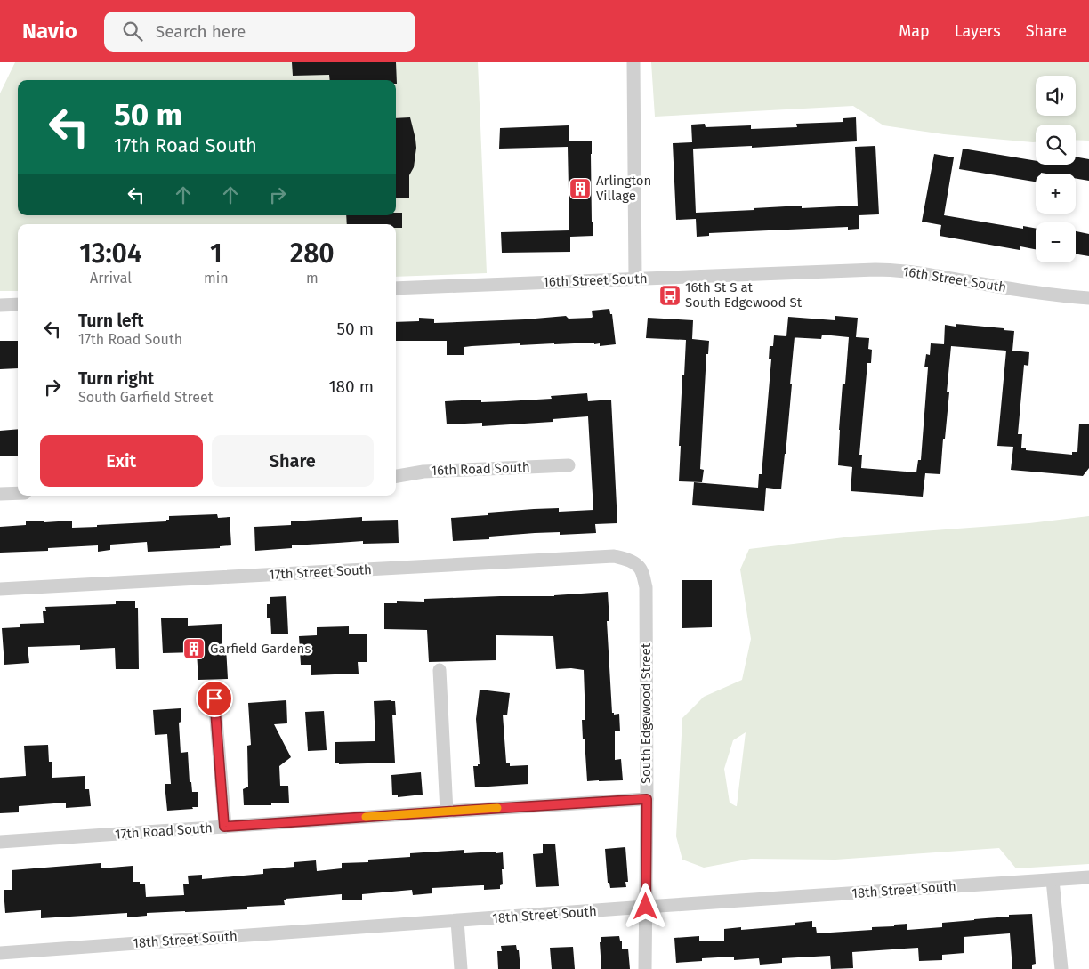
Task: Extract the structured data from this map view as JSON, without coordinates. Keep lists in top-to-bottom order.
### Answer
{
  "streets": {
    "street": [
      "16th Street South",
      "16th Road South",
      "17th Street South",
      "South Edgewood Street",
      "17th Road South",
      "18th Street South"
    ]
  },
  "crossings": [
    ["17th Street South", "South Edgewood Street"],
    ["South Edgewood Street", "17th Road South"],
    ["South Edgewood Street", "18th Street South"]
  ],
  "places": {
    "building": ["Arlington Village", "Garfield Gardens"],
    "bus stop": ["16th St S at South Edgewood St"]
  },
  "page": {
    "header": "Navio",
    "search": "Search here",
    "nav": ["Map", "Layers", "Share"],
    "map_buttons": ["+", "−"],
    "turn": ["50 m", "17th Road South"],
    "eta": [
      "13:04",
      "Arrival",
      "1",
      "min",
      "280",
      "m"
    ],
    "list": [
      {
        "name": "Turn left",
        "note": "17th Road South",
        "value": "50 m"
      },
      {
        "name": "Turn right",
        "note": "South Garfield Street",
        "value": "180 m"
      }
    ],
    "buttons": ["Exit", "Share"]
  }
}
